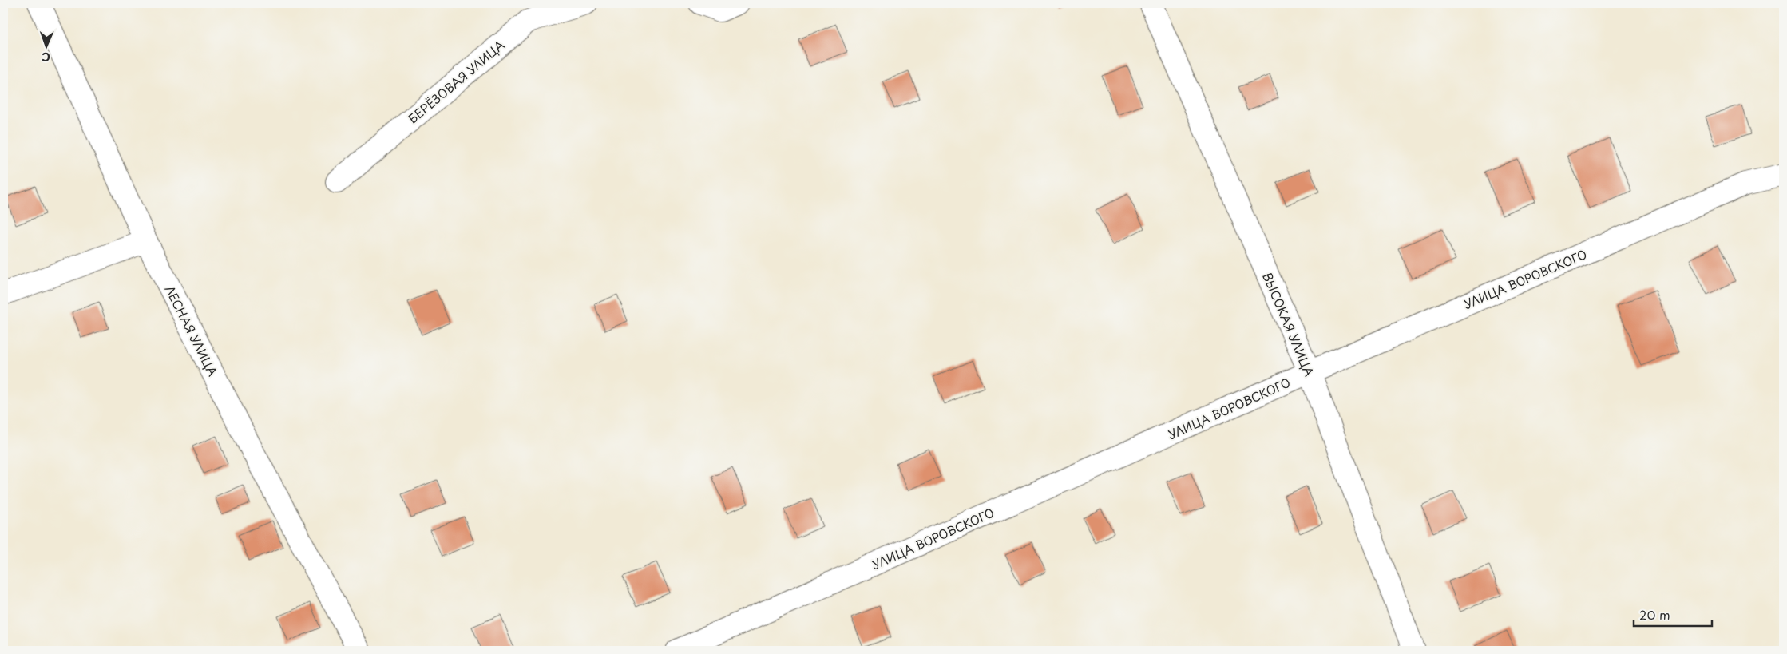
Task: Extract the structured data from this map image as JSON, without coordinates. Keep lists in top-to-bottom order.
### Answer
{
  "streets": {
    "street": [
      "БЕРЁЗОВАЯ УЛИЦА",
      "УЛИЦА ВОРОВСКОГО",
      "ВЫСОКАЯ УЛИЦА",
      "ЛЕСНАЯ УЛИЦА"
    ]
  },
  "crossings": [
    ["УЛИЦА ВОРОВСКОГО", "ВЫСОКАЯ УЛИЦА"]
  ],
  "scale_bar": "20 m",
  "north": "bottom"
}
